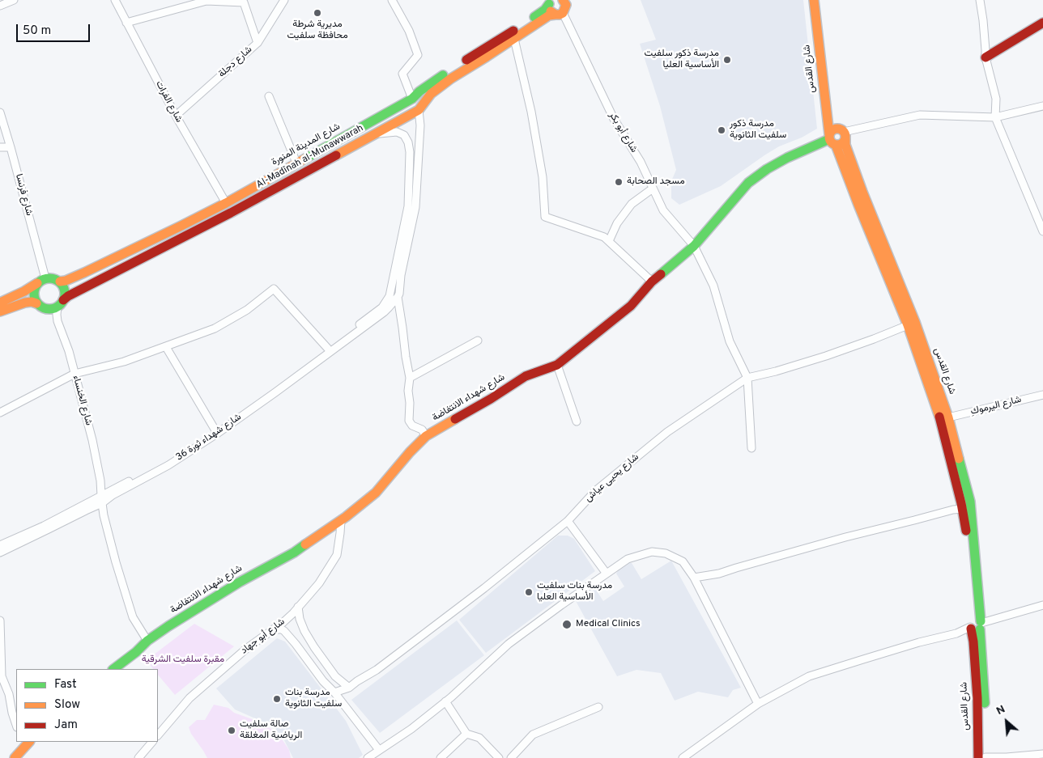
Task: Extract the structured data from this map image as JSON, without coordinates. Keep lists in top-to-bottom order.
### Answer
{
  "streets": {
    "main road": [
      "شارع القدس",
      "شارع المدينة المنورة",
      "Al-Madīnah al-Munawwarah",
      "شارع شهداء الانتفاضة"
    ],
    "street": [
      "شارع دجلة",
      "شارع الفرات",
      "شارع أبو بكر",
      "شارع فرنسا",
      "شارع الخنساء",
      "ِشارع اليرموك",
      "شارع شهداء ثورة 36",
      "شارع يحيى عياش",
      "شارع أبو جهاد"
    ]
  },
  "crossings": [
    ["شارع دجلة", "شارع الفرات"],
    ["شارع القدس", "شارع شهداء الانتفاضة"],
    ["شارع القدس", "ِشارع اليرموك"],
    ["شارع القدس", "شارع يحيى عياش"],
    ["شارع الفرات", "شارع المدينة المنورة"],
    ["شارع أبو بكر", "Al-Madīnah al-Munawwarah"],
    ["شارع أبو بكر", "شارع شهداء الانتفاضة"],
    ["شارع أبو بكر", "شارع يحيى عياش"],
    ["شارع المدينة المنورة", "Al-Madīnah al-Munawwarah"],
    ["شارع المدينة المنورة", "شارع فرنسا"],
    ["شارع المدينة المنورة", "شارع الخنساء"],
    ["Al-Madīnah al-Munawwarah", "شارع فرنسا"],
    ["Al-Madīnah al-Munawwarah", "شارع الخنساء"],
    ["Al-Madīnah al-Munawwarah", "شارع شهداء ثورة 36"],
    ["شارع فرنسا", "شارع الخنساء"],
    ["شارع شهداء الانتفاضة", "شارع الخنساء"],
    ["شارع شهداء الانتفاضة", "شارع أبو جهاد"],
    ["شارع الخنساء", "شارع شهداء ثورة 36"]
  ],
  "parks": ["مقبرة سلفيت الشرقية"],
  "places": [
    "مديرية شرطة محافظة سلفيت",
    "مدرسة ذكور سلفيت الأساسية العليا",
    "مدرسة ذكور سلفيت الثانوية",
    "مسجد الصحابة",
    "مدرسة بنات سلفيت الأساسية العليا",
    "Medical Clinics",
    "مدرسة بنات سلفيت الثانوية",
    "صالة سلفيت الرياضية المغلقة"
  ],
  "legend": ["Fast", "Slow", "Jam"],
  "scale_bar": "50 m",
  "north": "top left"
}
